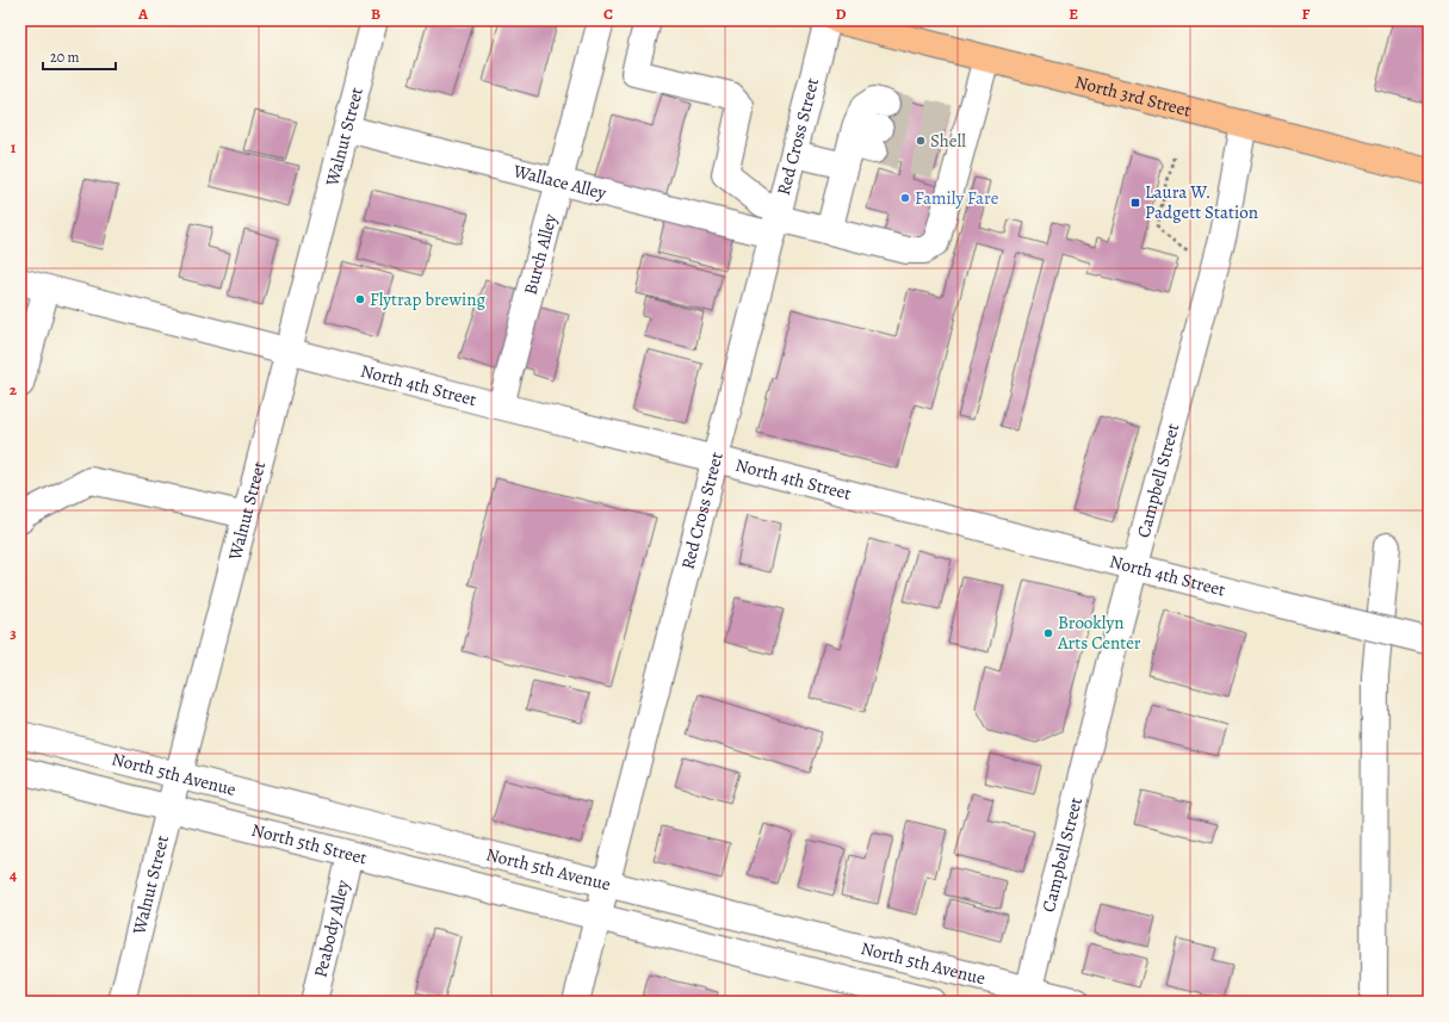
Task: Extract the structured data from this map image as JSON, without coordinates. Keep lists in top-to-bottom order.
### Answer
{
  "streets": {
    "main road": ["North 3rd Street"],
    "street": [
      "Walnut Street",
      "Red Cross Street",
      "Wallace Alley",
      "Burch Alley",
      "North 4th Street",
      "Campbell Street",
      "North 5th Avenue",
      "North 5th Street",
      "Peabody Alley"
    ]
  },
  "crossings": [
    ["North 3rd Street", "Campbell Street"],
    ["Walnut Street", "Wallace Alley"],
    ["Walnut Street", "North 4th Street"],
    ["Walnut Street", "North 5th Avenue"],
    ["Walnut Street", "North 5th Street"],
    ["Red Cross Street", "Wallace Alley"],
    ["Red Cross Street", "North 4th Street"],
    ["Red Cross Street", "North 5th Avenue"],
    ["Red Cross Street", "North 5th Street"],
    ["Wallace Alley", "Burch Alley"],
    ["Burch Alley", "North 4th Street"],
    ["North 4th Street", "Campbell Street"],
    ["Campbell Street", "North 5th Avenue"],
    ["North 5th Avenue", "North 5th Street"],
    ["North 5th Street", "Peabody Alley"]
  ],
  "places": {
    "other": [
      "Shell",
      "Family Fare",
      "Flytrap brewing",
      "Brooklyn Arts Center"
    ],
    "transit": ["Laura W. Padgett Station"]
  },
  "scale_bar": "20 m",
  "grid": {
    "columns": [
      "A",
      "B",
      "C",
      "D",
      "E",
      "F"
    ],
    "rows": [
      "1",
      "2",
      "3",
      "4"
    ]
  }
}
